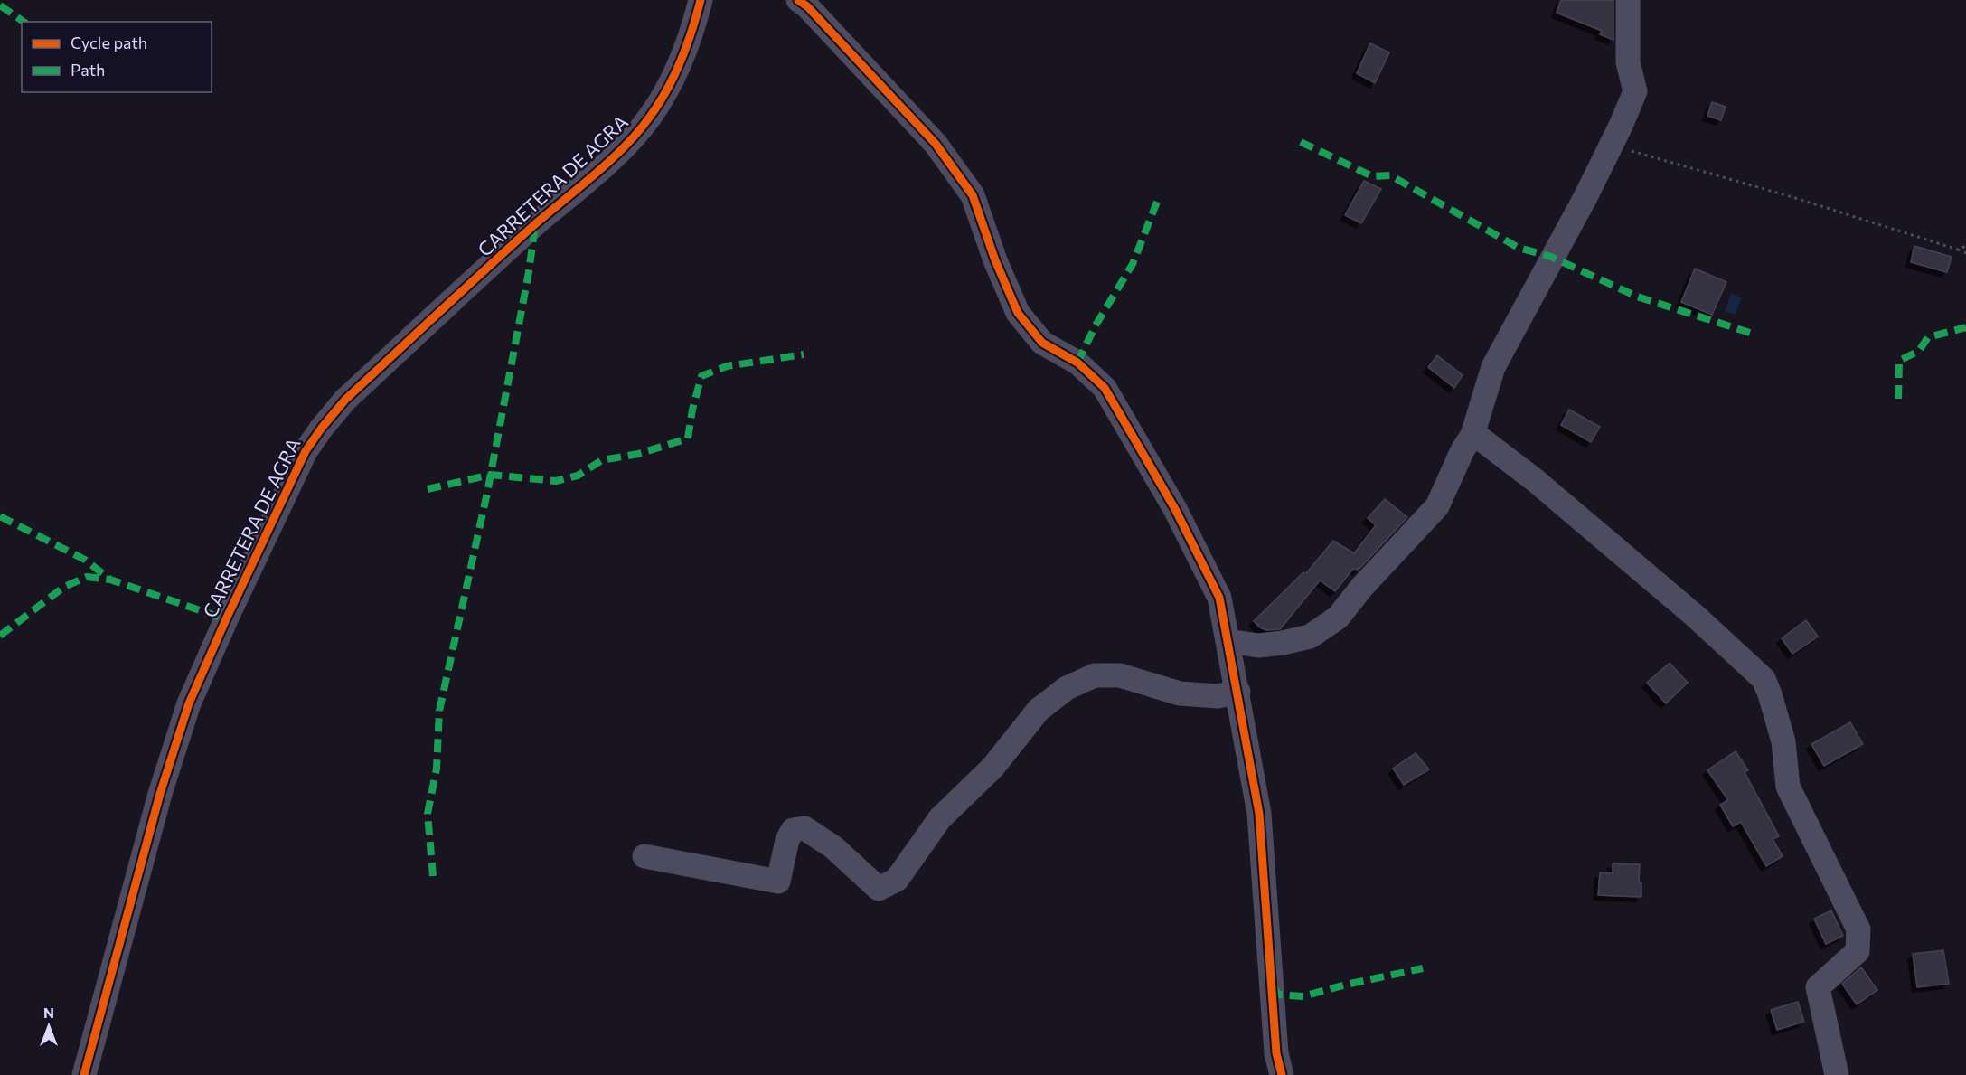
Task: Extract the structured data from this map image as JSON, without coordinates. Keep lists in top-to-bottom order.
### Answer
{
  "streets": {
    "street": ["CARRETERA DE AGRA"]
  },
  "legend": ["Cycle path", "Path"],
  "north": "top"
}
